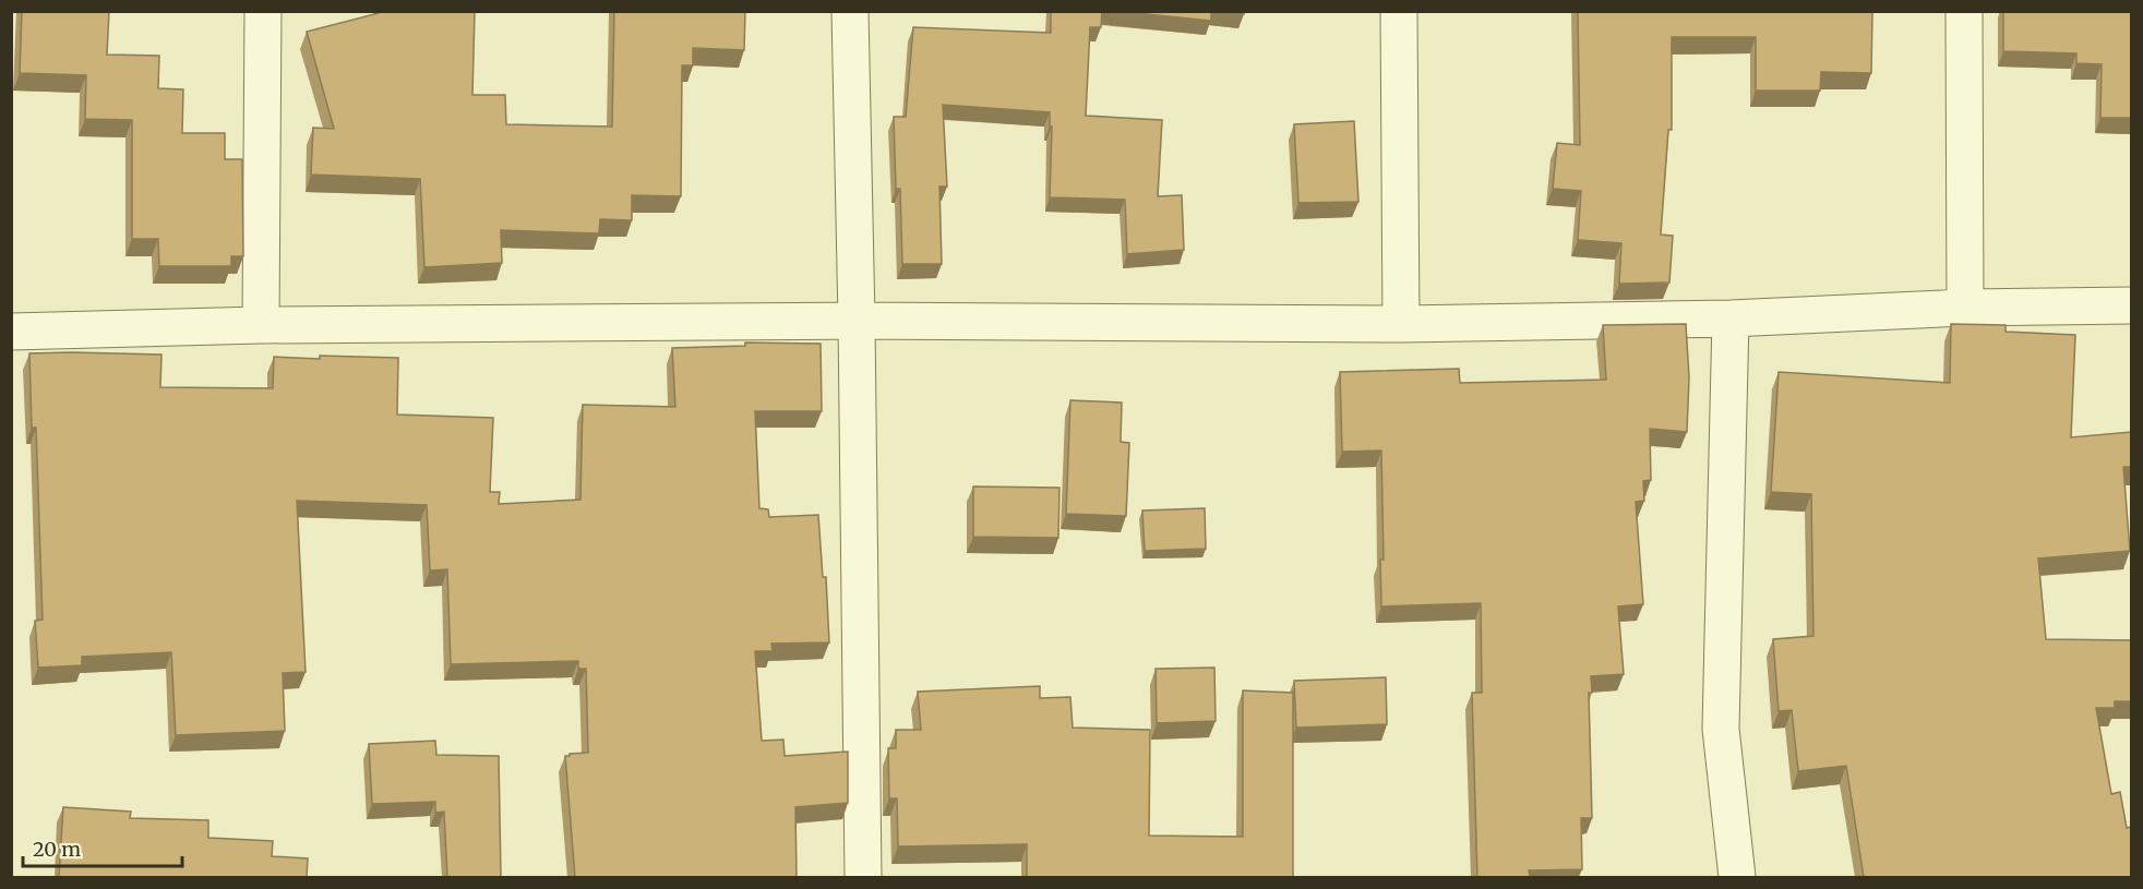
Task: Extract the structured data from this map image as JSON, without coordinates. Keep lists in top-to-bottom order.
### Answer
{
  "scale_bar": "20 m"
}
